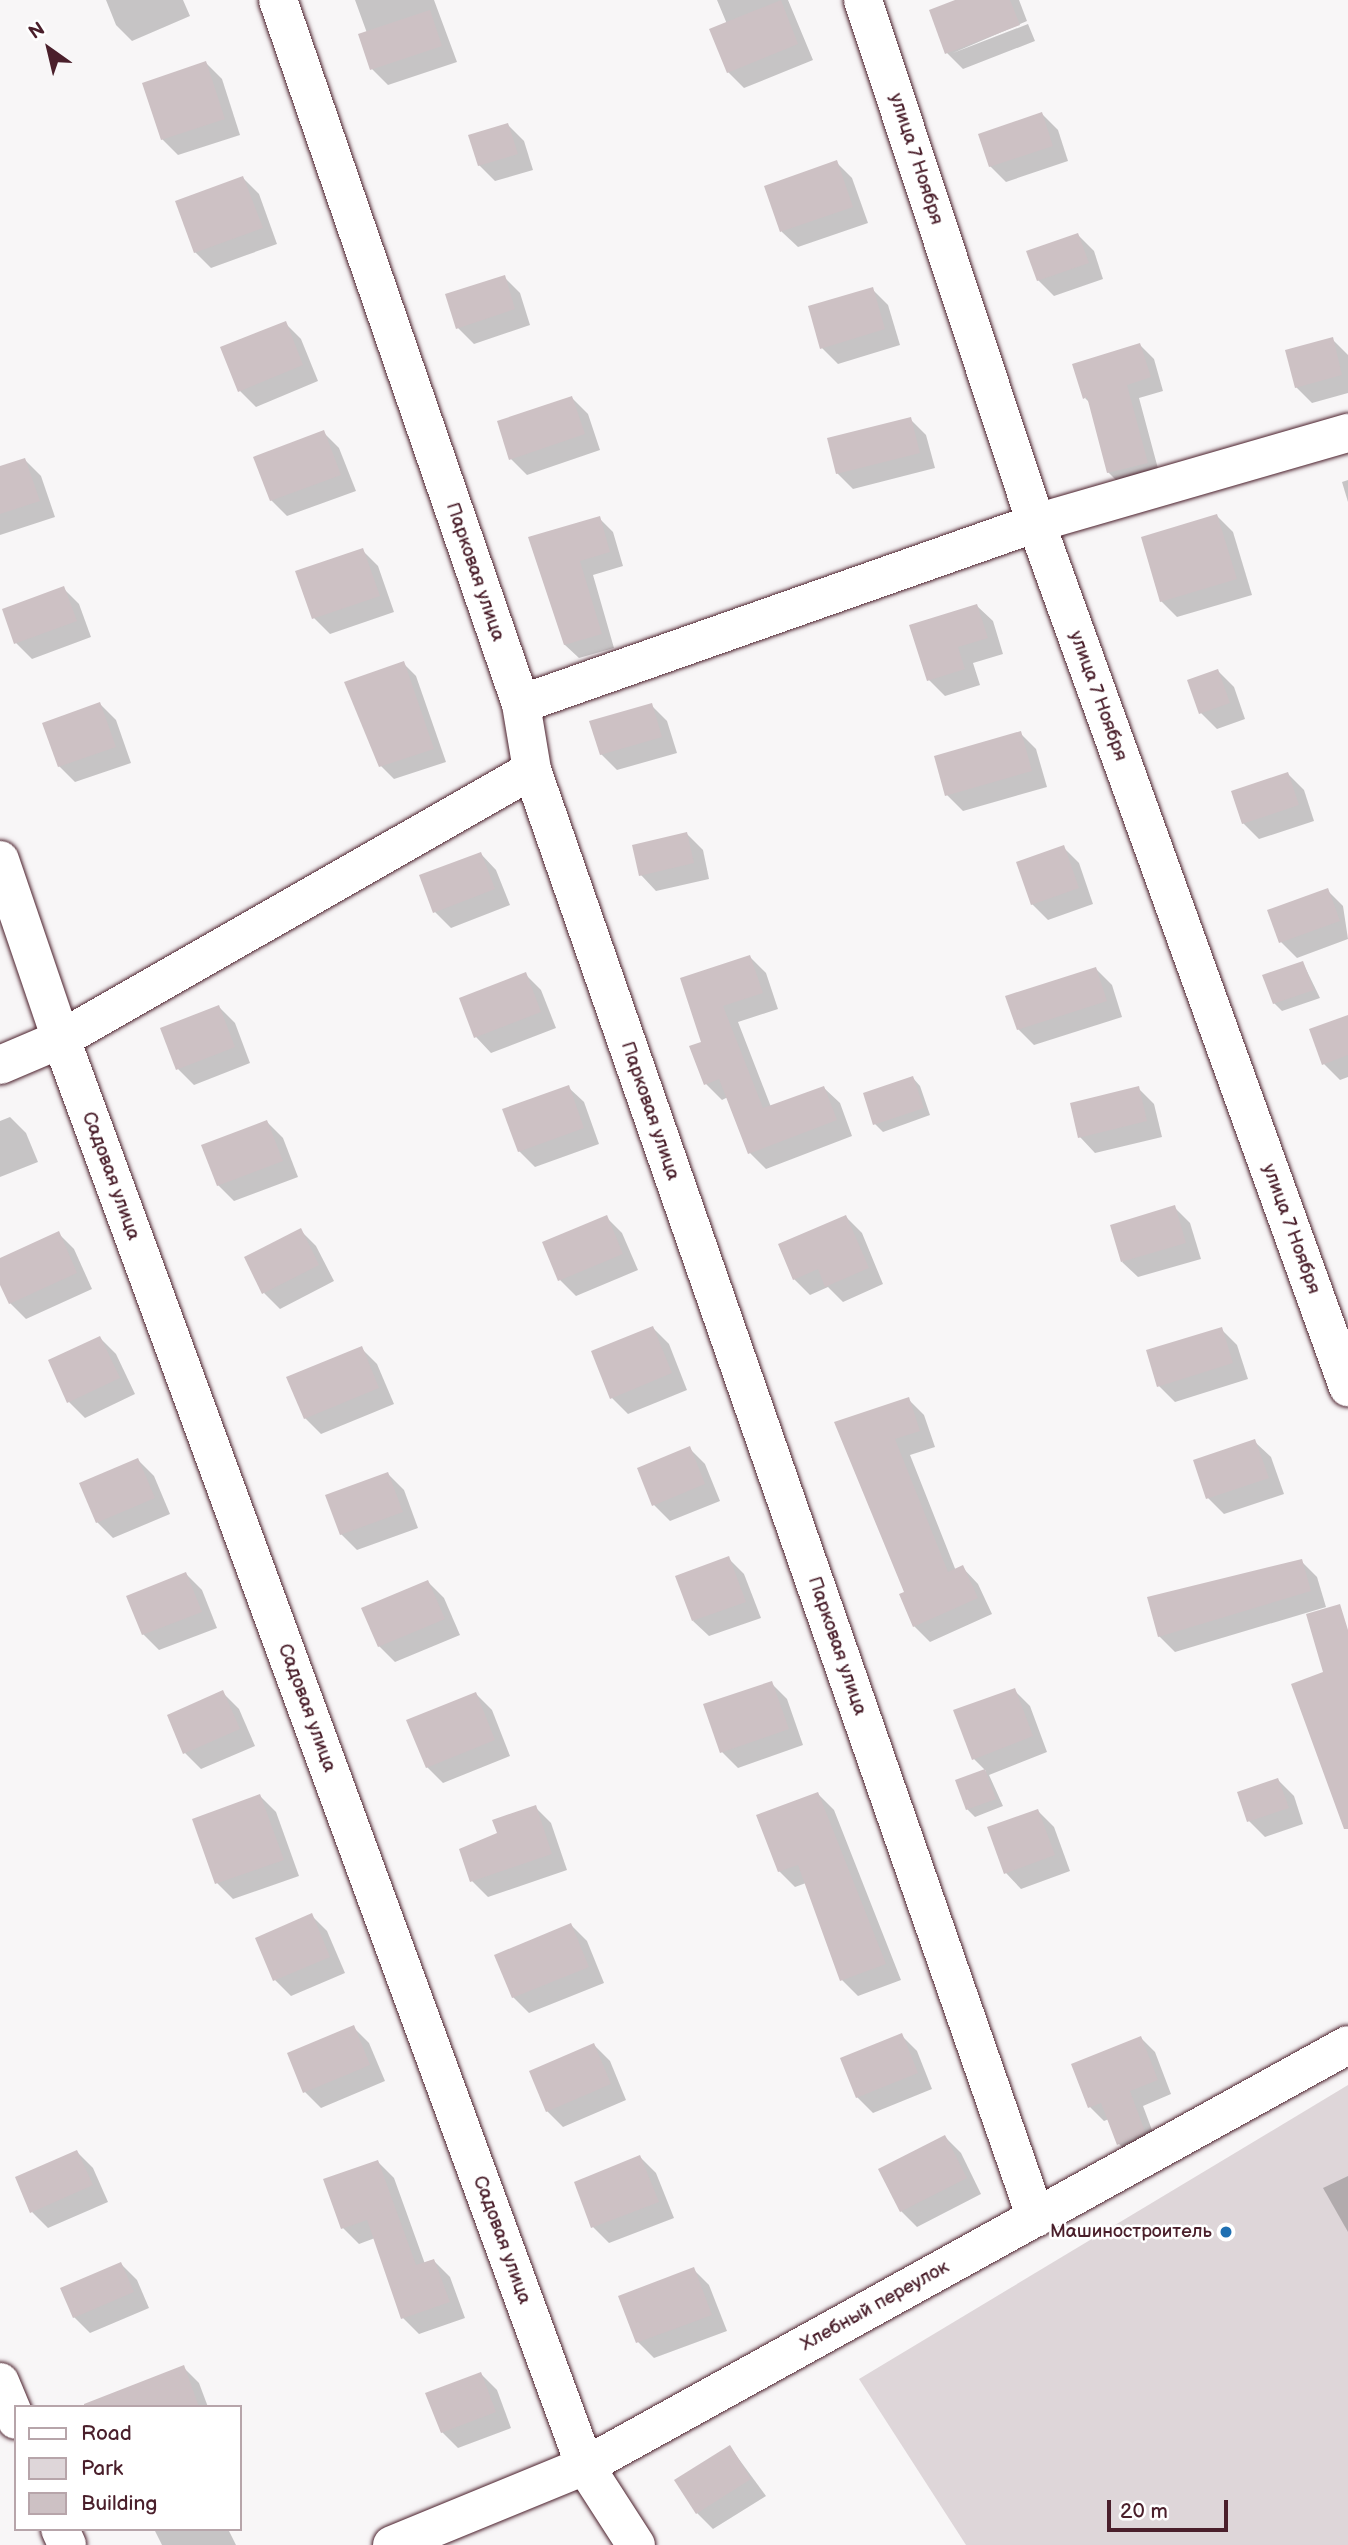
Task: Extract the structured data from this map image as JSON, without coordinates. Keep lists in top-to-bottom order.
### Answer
{
  "streets": {
    "street": [
      "улица 7 Ноября",
      "Парковая улица",
      "Садовая улица",
      "Хлебный переулок"
    ]
  },
  "crossings": [
    ["Парковая улица", "Хлебный переулок"],
    ["Садовая улица", "Хлебный переулок"]
  ],
  "places": ["Машиностроитель"],
  "legend": ["Road", "Park", "Building"],
  "scale_bar": "20 m",
  "north": "top left"
}
